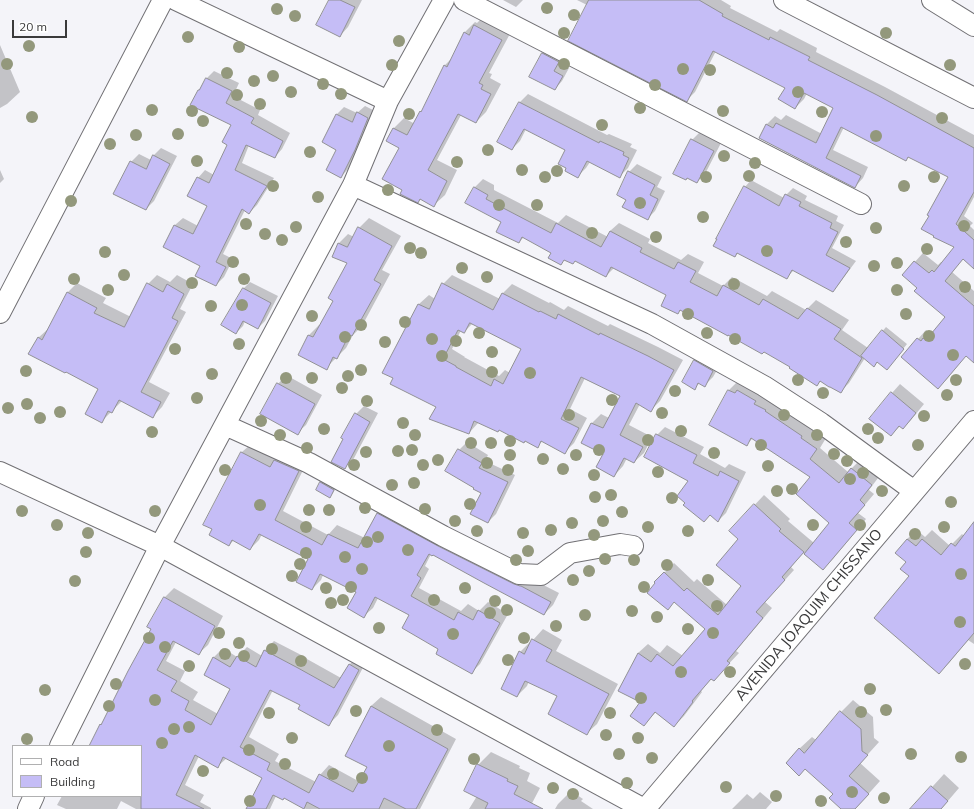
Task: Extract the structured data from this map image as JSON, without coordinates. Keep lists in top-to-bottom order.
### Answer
{
  "streets": {
    "street": ["AVENIDA JOAQUIM CHISSANO"]
  },
  "legend": ["Road", "Building"],
  "scale_bar": "20 m"
}
